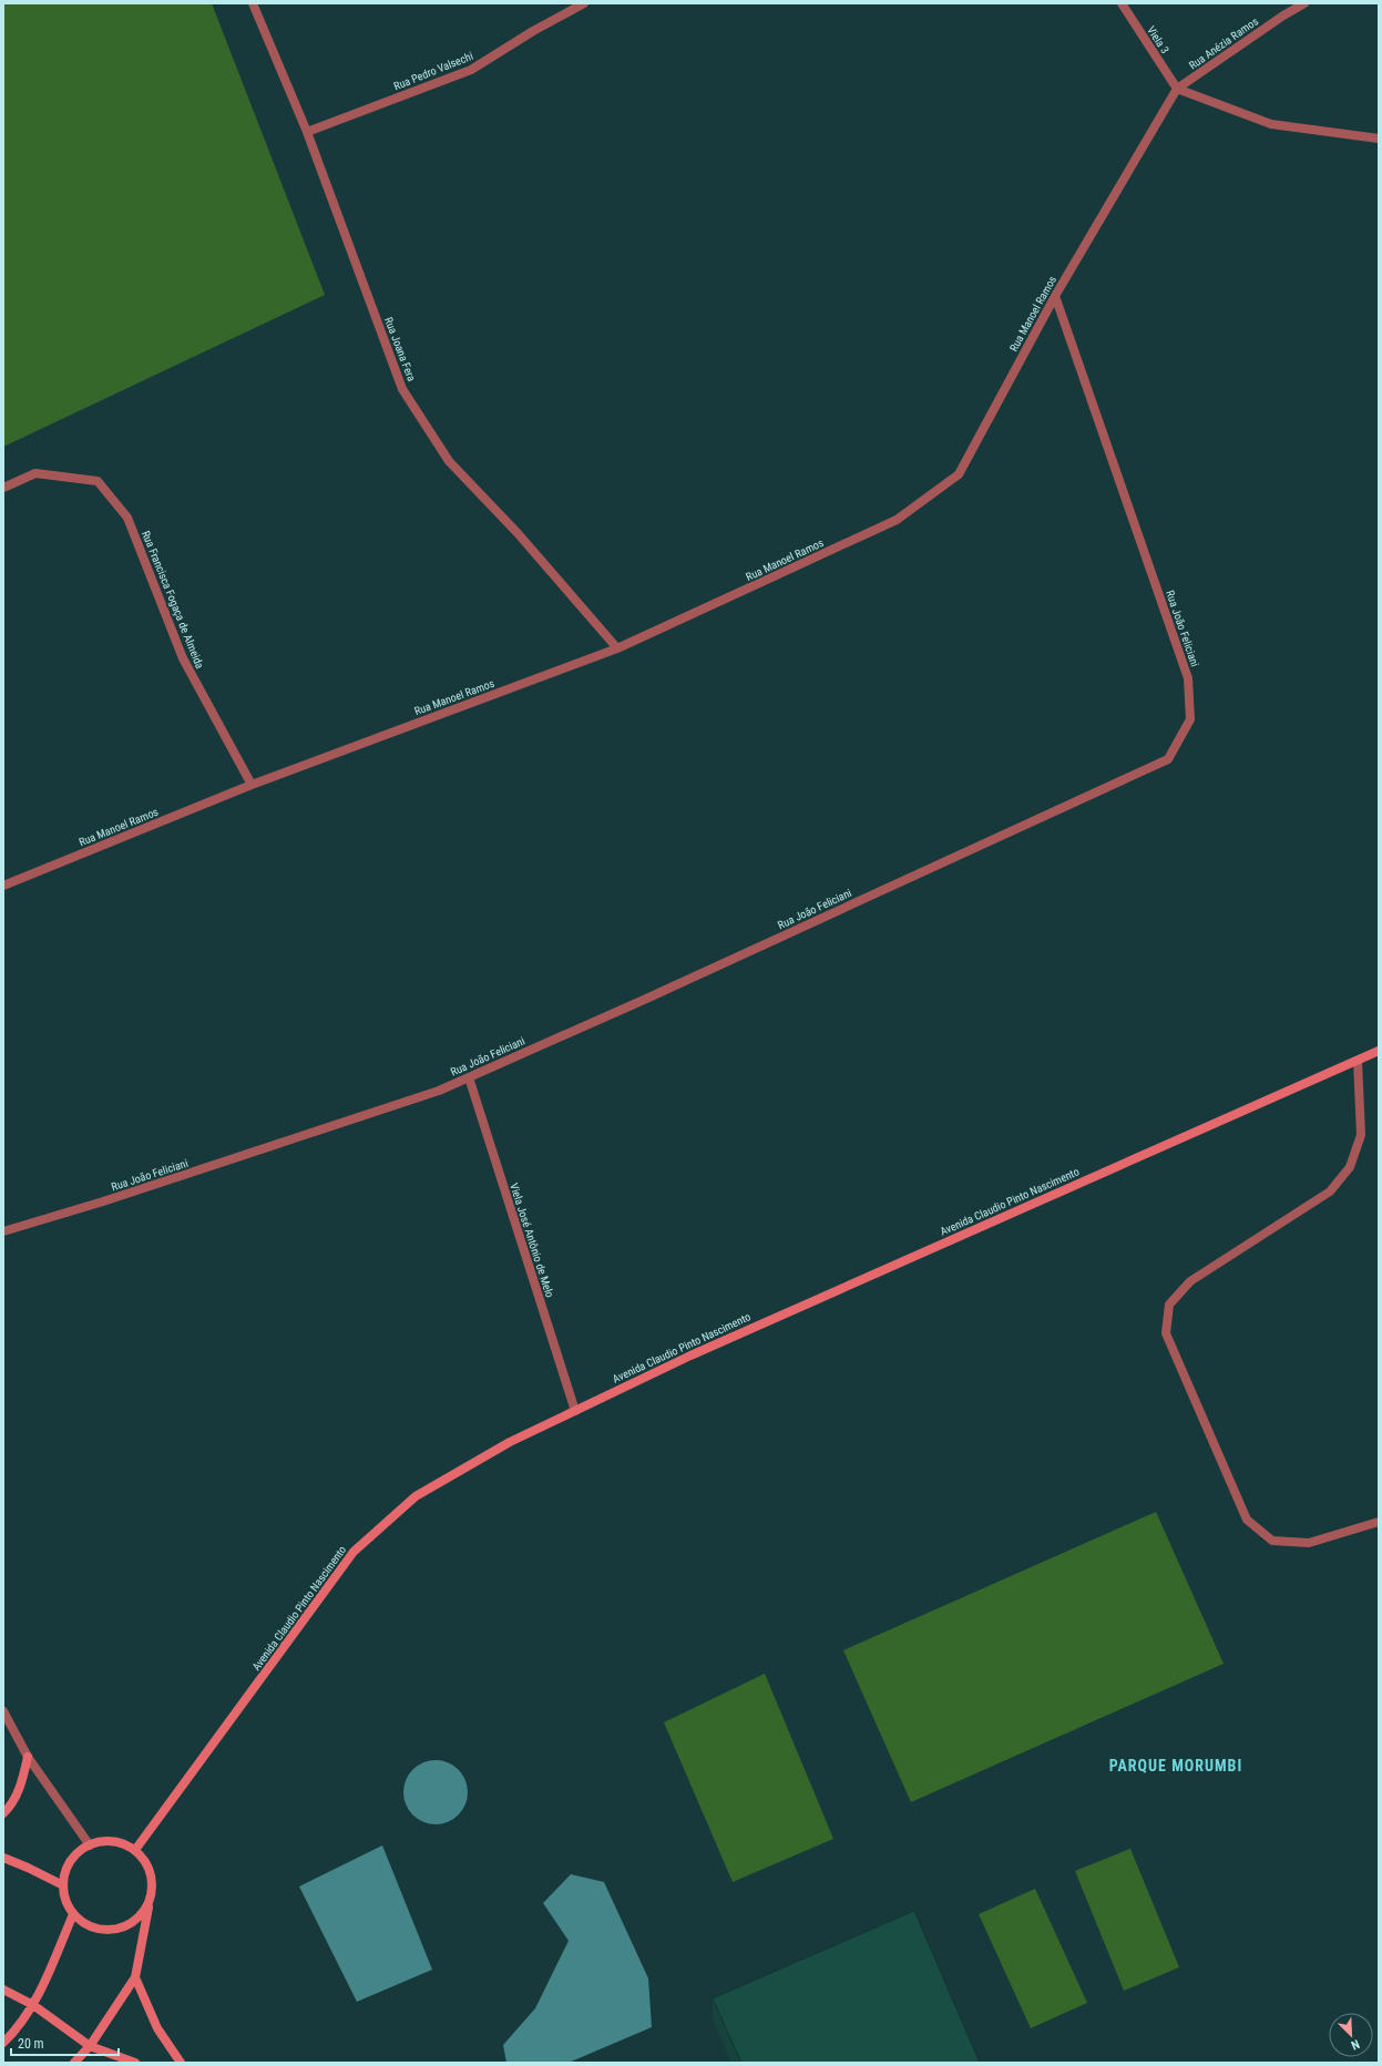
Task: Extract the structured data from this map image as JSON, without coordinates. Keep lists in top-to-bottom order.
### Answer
{
  "streets": {
    "main road": ["Avenida Claudio Pinto Nascimento"],
    "street": [
      "Viela 3",
      "Rua Anézia Ramos",
      "Rua Pedro Valsechi",
      "Rua Manoel Ramos",
      "Rua Joana Fera",
      "Rua Francisca Fogaça de Almeida",
      "Rua João Feliciani",
      "Viela José Antônio de Melo"
    ]
  },
  "crossings": [
    ["Viela 3", "Rua Anézia Ramos"],
    ["Viela 3", "Rua Manoel Ramos"],
    ["Rua Anézia Ramos", "Rua Manoel Ramos"],
    ["Rua Pedro Valsechi", "Rua Joana Fera"],
    ["Rua Manoel Ramos", "Rua Joana Fera"],
    ["Rua Manoel Ramos", "Rua Francisca Fogaça de Almeida"],
    ["Rua Manoel Ramos", "Rua João Feliciani"],
    ["Rua João Feliciani", "Viela José Antônio de Melo"],
    ["Avenida Claudio Pinto Nascimento", "Viela José Antônio de Melo"]
  ],
  "districts": ["PARQUE MORUMBI"],
  "scale_bar": "20 m",
  "north": "bottom right"
}
